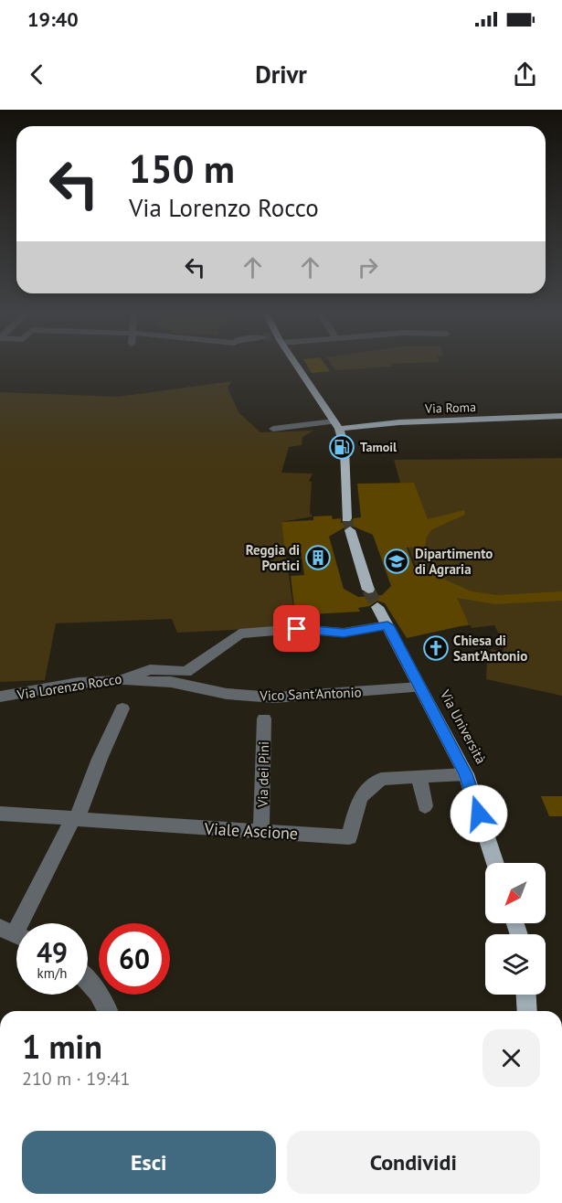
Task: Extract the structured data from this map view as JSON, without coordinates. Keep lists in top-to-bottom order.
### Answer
{
  "streets": {
    "main road": ["Via Roma", "Via Università"],
    "street": [
      "Via Lorenzo Rocco",
      "Vico Sant'Antonio",
      "Via dei Pini",
      "Viale Ascione"
    ]
  },
  "crossings": [
    ["Via Lorenzo Rocco", "Vico Sant'Antonio"],
    ["Via Lorenzo Rocco", "Via Università"],
    ["Vico Sant'Antonio", "Via Università"],
    ["Via Università", "Viale Ascione"],
    ["Via dei Pini", "Viale Ascione"]
  ],
  "places": {
    "fuel station": ["Tamoil"],
    "building": ["Reggia di Portici"],
    "school or university": ["Dipartimento di Agraria"],
    "church": ["Chiesa di Sant'Antonio"]
  },
  "north": "bottom left",
  "page": {
    "status": "19:40",
    "header": "Drivr",
    "turn": ["150 m", "Via Lorenzo Rocco"],
    "speed": "49 km/h",
    "limit": "60",
    "heading": ["1 min", "210 m · 19:41"],
    "buttons": ["Esci", "Condividi"]
  }
}
